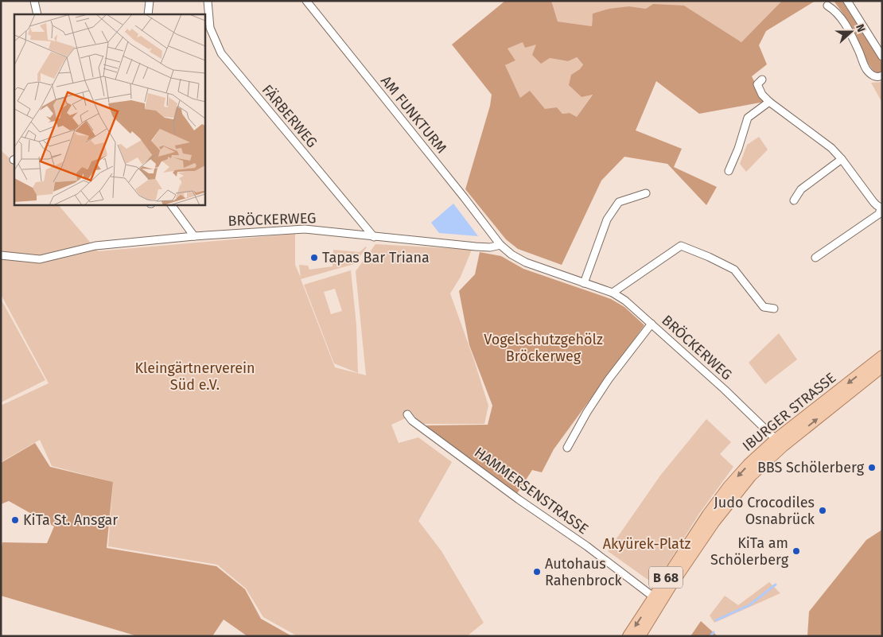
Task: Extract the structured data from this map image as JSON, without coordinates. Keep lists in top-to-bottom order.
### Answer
{
  "streets": {
    "main road": ["IBURGER STRASSE", "B 68"],
    "street": [
      "AM FUNKTURM",
      "FÄRBERWEG",
      "BRÖCKERWEG",
      "HAMMERSENSTRASSE"
    ]
  },
  "crossings": [
    ["AM FUNKTURM", "BRÖCKERWEG"],
    ["FÄRBERWEG", "BRÖCKERWEG"],
    ["BRÖCKERWEG", "IBURGER STRASSE"],
    ["IBURGER STRASSE", "HAMMERSENSTRASSE"]
  ],
  "parks": ["Vogelschutzgehölz Bröckerweg", "Kleingärtnerverein Süd e.V.", "Akyürek-Platz"],
  "places": [
    "Tapas Bar Triana",
    "BBS Schölerberg",
    "Judo Crocodiles Osnabrück",
    "KiTa St. Ansgar",
    "KiTa am Schölerberg",
    "Autohaus Rahenbrock"
  ],
  "north": "right"
}
